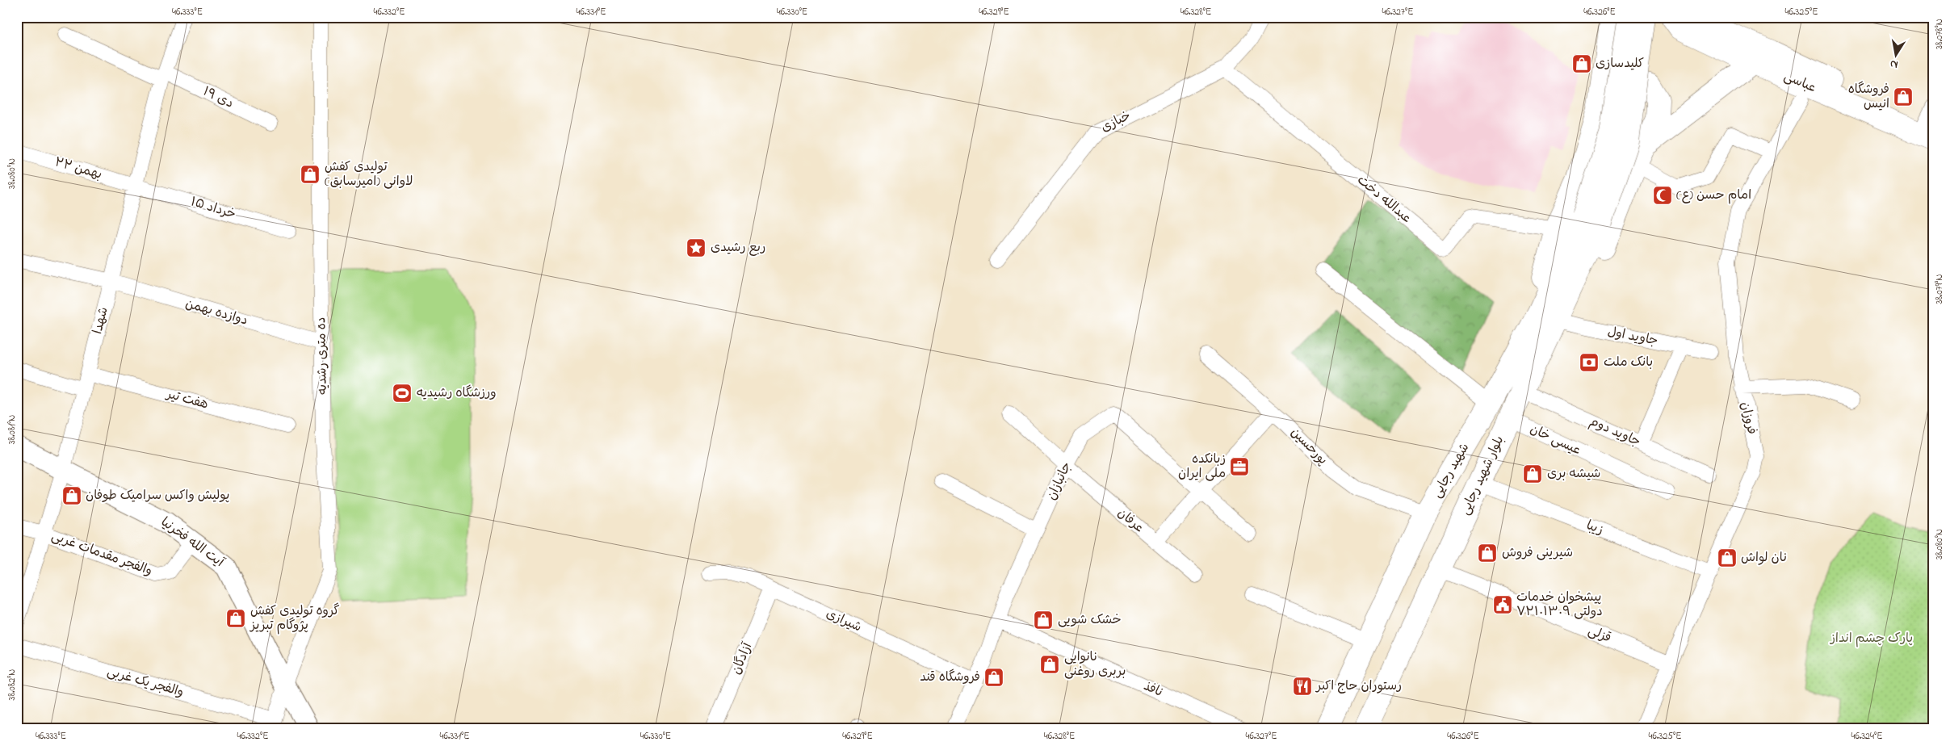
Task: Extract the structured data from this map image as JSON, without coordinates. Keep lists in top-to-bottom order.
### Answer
{
  "streets": {
    "main road": ["عباسى", "شهید رجایی", "بلوار شهید رجایی"],
    "street": [
      "۱۹ دی",
      "خبازی",
      "۲۲ بهمن",
      "عبدالله دخت",
      "۱۵ خرداد",
      "دوازده بهمن",
      "شهدا",
      "جاوید اول",
      "ده متری رشدیه",
      "هفت تیر",
      "فروزان",
      "جاوید دوم",
      "عیسی خان",
      "پورحسین",
      "جانبازان",
      "عرفان",
      "زیبا",
      "آیت الله فخرنیا",
      "والفجر مقدمات غربی",
      "شیرازی",
      "قزلی",
      "آزادگان",
      "والفجر یک غربی",
      "نافذ"
    ]
  },
  "crossings": [
    ["۱۹ دی", "شهدا"],
    ["خبازی", "عبدالله دخت"],
    ["۲۲ بهمن", "۱۵ خرداد"],
    ["۲۲ بهمن", "شهدا"],
    ["۱۵ خرداد", "شهدا"],
    ["دوازده بهمن", "شهدا"],
    ["دوازده بهمن", "ده متری رشدیه"],
    ["شهدا", "هفت تیر"],
    ["شهدا", "آیت الله فخرنیا"],
    ["شهدا", "والفجر مقدمات غربی"],
    ["جاوید اول", "شهید رجایی"],
    ["جاوید اول", "بلوار شهید رجایی"],
    ["ده متری رشدیه", "آیت الله فخرنیا"],
    ["ده متری رشدیه", "والفجر یک غربی"],
    ["فروزان", "زیبا"],
    ["فروزان", "قزلی"],
    ["جاوید دوم", "بلوار شهید رجایی"],
    ["عیسی خان", "بلوار شهید رجایی"],
    ["پورحسین", "شهید رجایی"],
    ["شهید رجایی", "بلوار شهید رجایی"],
    ["بلوار شهید رجایی", "زیبا"],
    ["بلوار شهید رجایی", "قزلی"],
    ["جانبازان", "عرفان"],
    ["جانبازان", "شیرازی"],
    ["جانبازان", "نافذ"],
    ["آیت الله فخرنیا", "والفجر مقدمات غربی"],
    ["شیرازی", "آزادگان"]
  ],
  "parks": ["پارک چشم انداز"],
  "places": {
    "shop": [
      "کلیدسازی",
      "فروشگاه انیس",
      "تولیدی کفش لاوانی (امیرسابق)",
      "شیشه بری",
      "پولیش واکس سرامیک طوفان",
      "شیرینی فروش",
      "نان لواش",
      "گروه تولیدی کفش پژوگام تبریز",
      "خشک شویی",
      "نانوایی بربری روغنی",
      "فروشگاه قند"
    ],
    "mosque": ["امام حسن (ع)"],
    "place": ["ربع رشیدی"],
    "bank": ["بانک ملت"],
    "sports": ["ورزشگاه رشیدیه"],
    "office": ["زبانکده ملی ایران"],
    "public building": ["پیشخوان خدمات دولتی ۷۲۱۰۱۳۰۹"],
    "restaurant": ["رستوران حاج اکبر"]
  },
  "north": "bottom",
  "coordinates": [
    "46.333°E",
    "46.332°E",
    "46.331°E",
    "46.330°E",
    "46.329°E",
    "46.328°E",
    "46.327°E",
    "46.326°E",
    "46.325°E",
    "38.078°N",
    "38.080°N",
    "38.079°N",
    "38.081°N",
    "38.082°N",
    "46.324°E"
  ]
}
